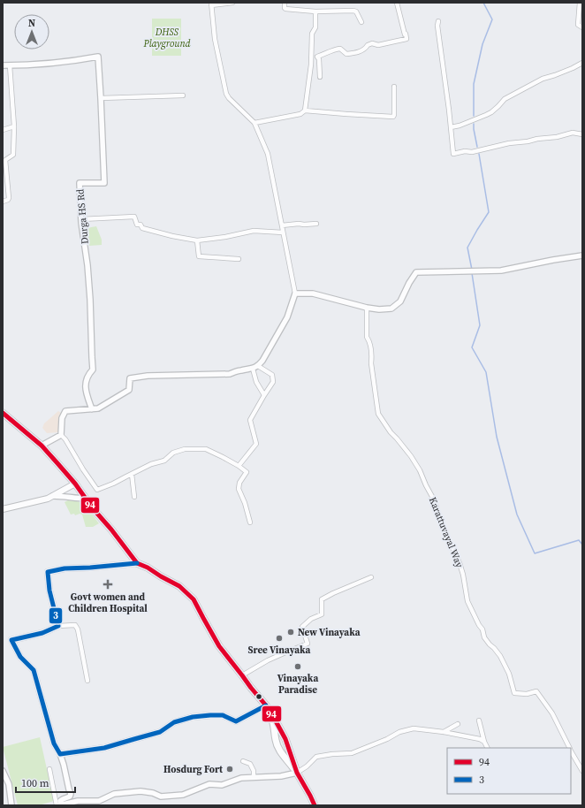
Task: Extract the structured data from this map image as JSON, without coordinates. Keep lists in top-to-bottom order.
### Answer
{
  "streets": {
    "street": ["Durga HS Rd", "Karattuvayal Way"]
  },
  "parks": ["DHSS Playground"],
  "places": {
    "health": ["Govt women and Children Hospital"],
    "other": [
      "New Vinayaka",
      "Sree Vinayaka",
      "Vinayaka Paradise",
      "Hosdurg Fort"
    ]
  },
  "lines": ["transit line 94", "transit line 3"],
  "legend": ["94", "3"],
  "scale_bar": "100 m",
  "north": "top"
}
